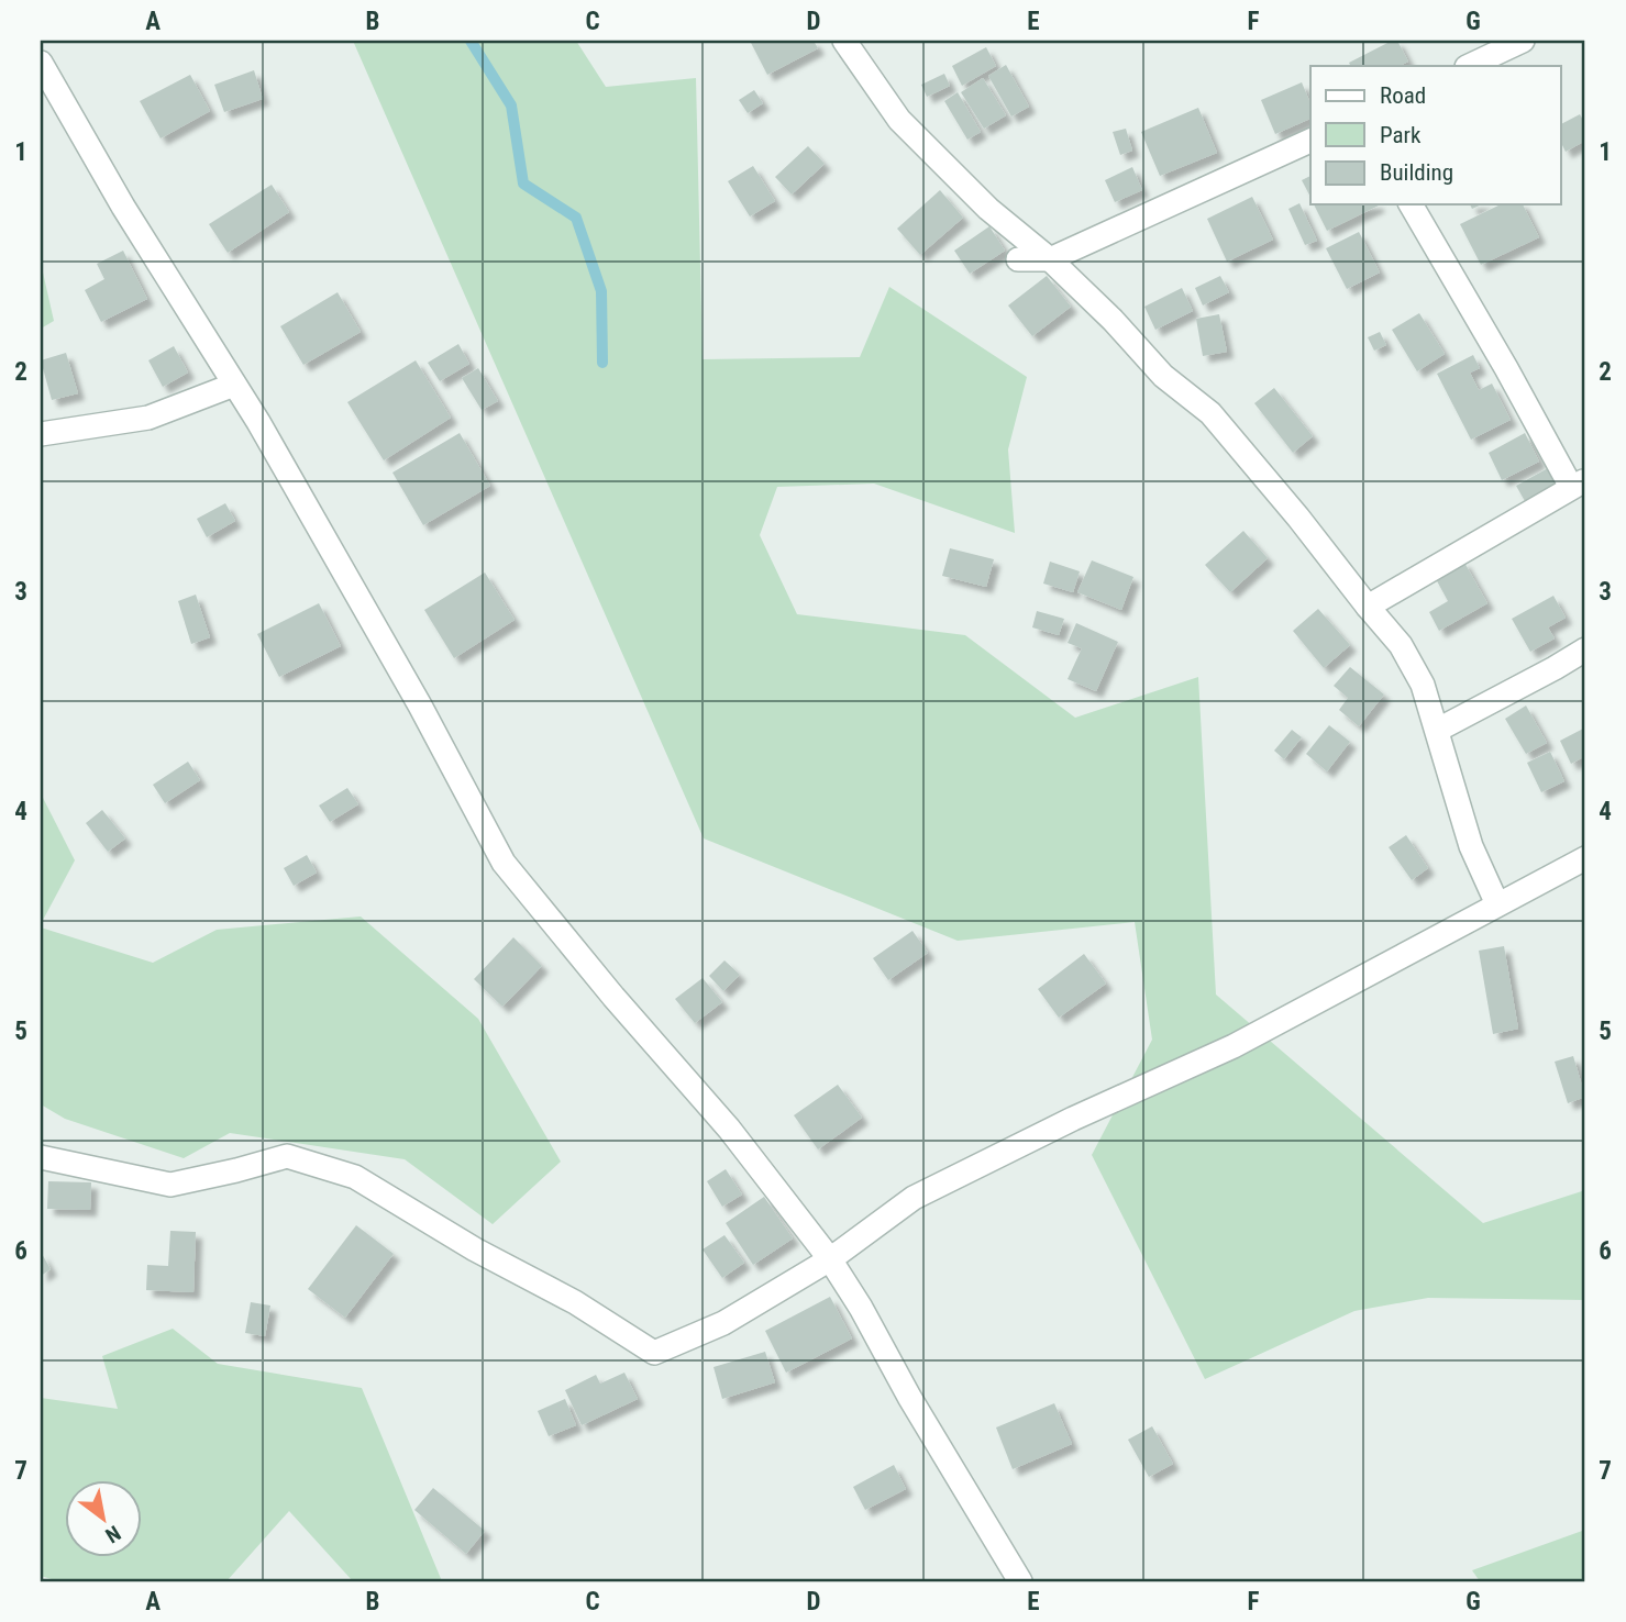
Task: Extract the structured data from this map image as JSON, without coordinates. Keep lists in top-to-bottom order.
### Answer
{
  "legend": ["Road", "Park", "Building"],
  "north": "bottom right",
  "grid": {
    "columns": [
      "A",
      "B",
      "C",
      "D",
      "E",
      "F",
      "G"
    ],
    "rows": [
      "1",
      "2",
      "3",
      "4",
      "5",
      "6",
      "7"
    ]
  }
}
